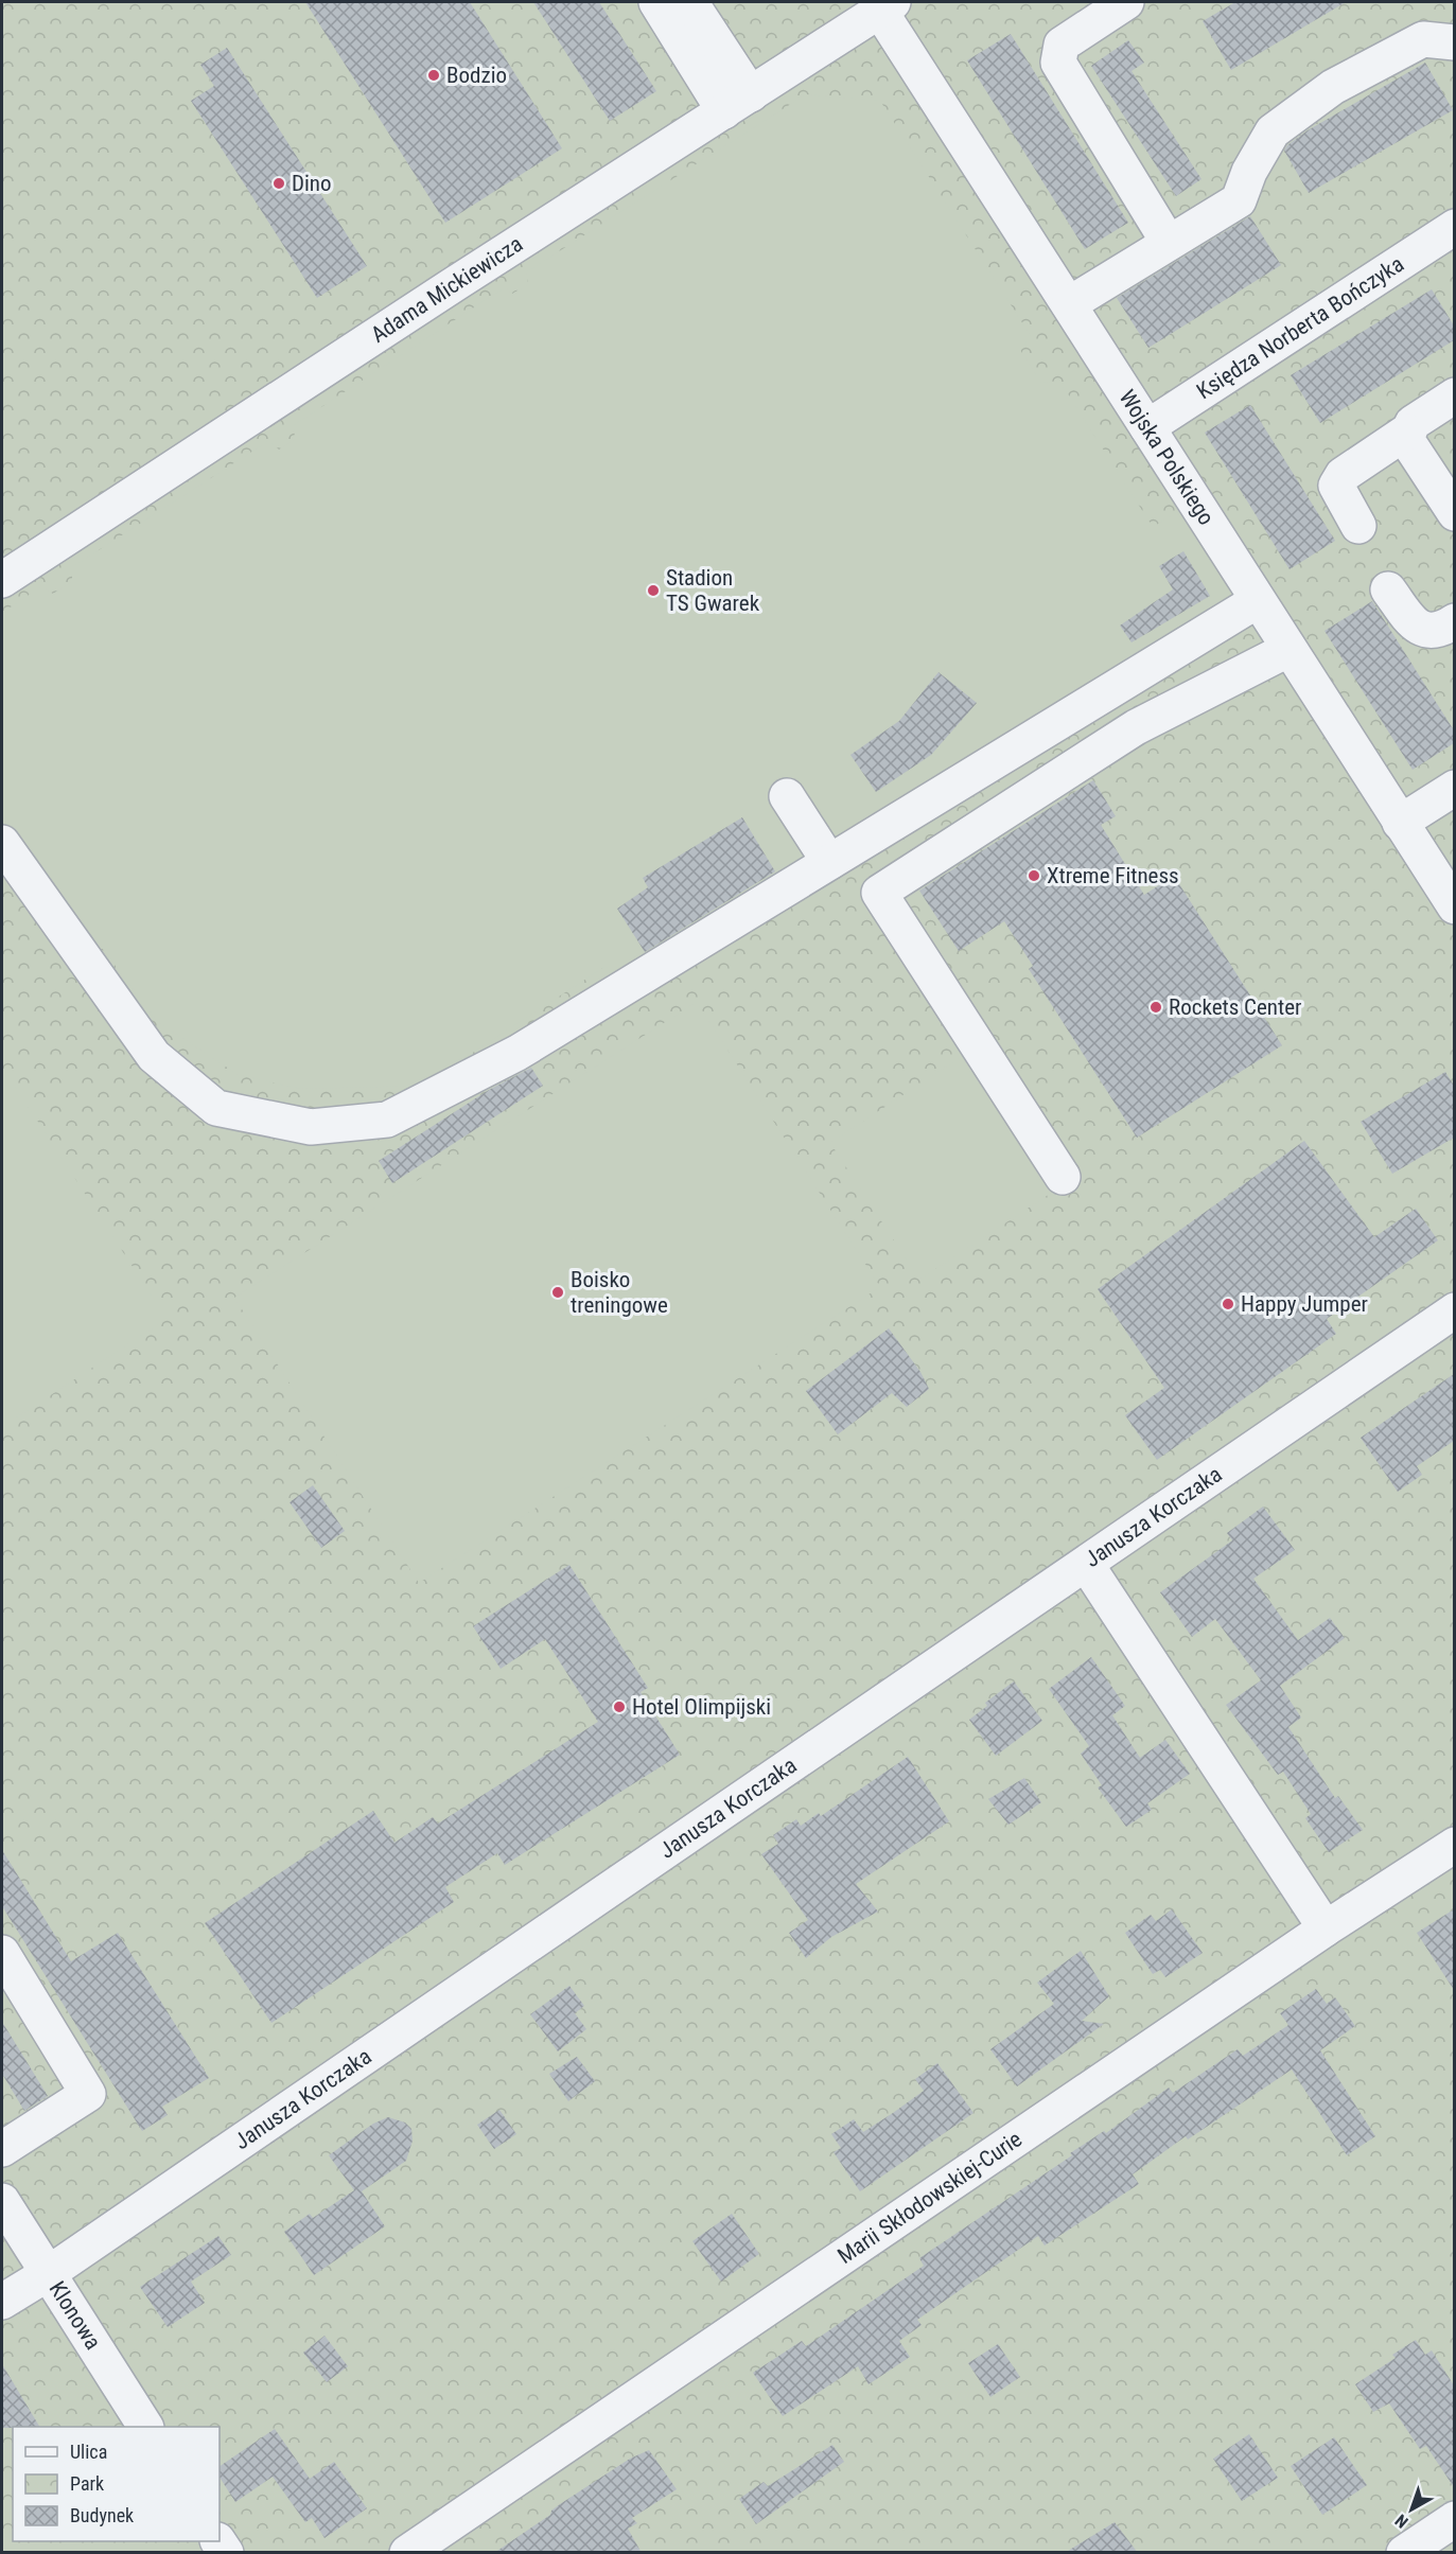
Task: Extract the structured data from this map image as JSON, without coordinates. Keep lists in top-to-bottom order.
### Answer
{
  "streets": {
    "street": [
      "Adama Mickiewicza",
      "Księdza Norberta Bończyka",
      "Wojska Polskiego",
      "Janusza Korczaka",
      "Marii Skłodowskiej-Curie",
      "Klonowa"
    ]
  },
  "crossings": [
    ["Adama Mickiewicza", "Wojska Polskiego"],
    ["Księdza Norberta Bończyka", "Wojska Polskiego"],
    ["Janusza Korczaka", "Klonowa"]
  ],
  "places": [
    "Bodzio",
    "Dino",
    "Stadion TS Gwarek",
    "Xtreme Fitness",
    "Rockets Center",
    "Boisko treningowe",
    "Happy Jumper",
    "Hotel Olimpijski"
  ],
  "legend": ["Ulica", "Park", "Budynek"],
  "north": "bottom left"
}
